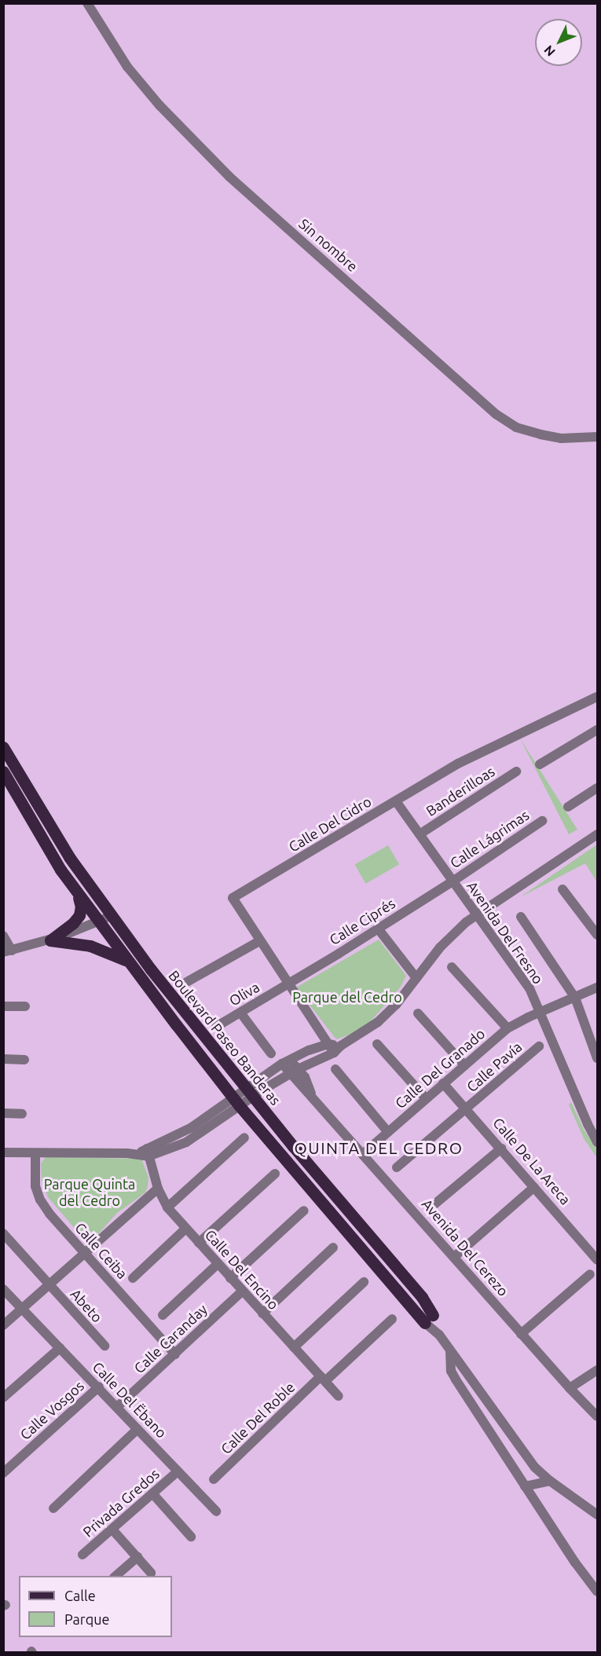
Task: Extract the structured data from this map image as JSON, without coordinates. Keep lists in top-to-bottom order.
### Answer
{
  "streets": {
    "main road": ["Boulevard Paseo Banderas"],
    "street": [
      "Sin nombre",
      "Banderilloas",
      "Calle Del Cidro",
      "Calle Lágrimas",
      "Calle Ciprés",
      "Avenida Del Fresno",
      "Oliva",
      "Calle Pavía",
      "Calle Del Granado",
      "Calle De La Areca",
      "Avenida Del Cerezo",
      "Calle Ceiba",
      "Calle Del Encino",
      "Abeto",
      "Calle Caranday",
      "Calle Del Ëbano",
      "Calle Vosgos",
      "Calle Del Roble",
      "Privada Gredos"
    ]
  },
  "crossings": [
    ["Banderilloas", "Avenida Del Fresno"],
    ["Calle Del Cidro", "Calle Ciprés"],
    ["Calle Del Cidro", "Avenida Del Fresno"],
    ["Calle Del Cidro", "Oliva"],
    ["Calle Lágrimas", "Calle Ciprés"],
    ["Calle Lágrimas", "Avenida Del Fresno"],
    ["Calle Ciprés", "Avenida Del Fresno"],
    ["Calle Ciprés", "Oliva"],
    ["Avenida Del Fresno", "Calle Del Granado"],
    ["Calle Pavía", "Calle De La Areca"],
    ["Calle Del Granado", "Calle De La Areca"],
    ["Calle Del Granado", "Avenida Del Cerezo"],
    ["Calle Ceiba", "Calle Caranday"],
    ["Calle Del Encino", "Calle Caranday"],
    ["Calle Del Encino", "Calle Del Roble"],
    ["Calle Caranday", "Calle Del Ëbano"],
    ["Calle Del Ëbano", "Calle Vosgos"],
    ["Calle Del Ëbano", "Privada Gredos"]
  ],
  "districts": ["QUINTA DEL CEDRO"],
  "parks": ["Parque del Cedro", "Parque Quinta del Cedro"],
  "legend": ["Calle", "Parque"],
  "north": "bottom left"
}
